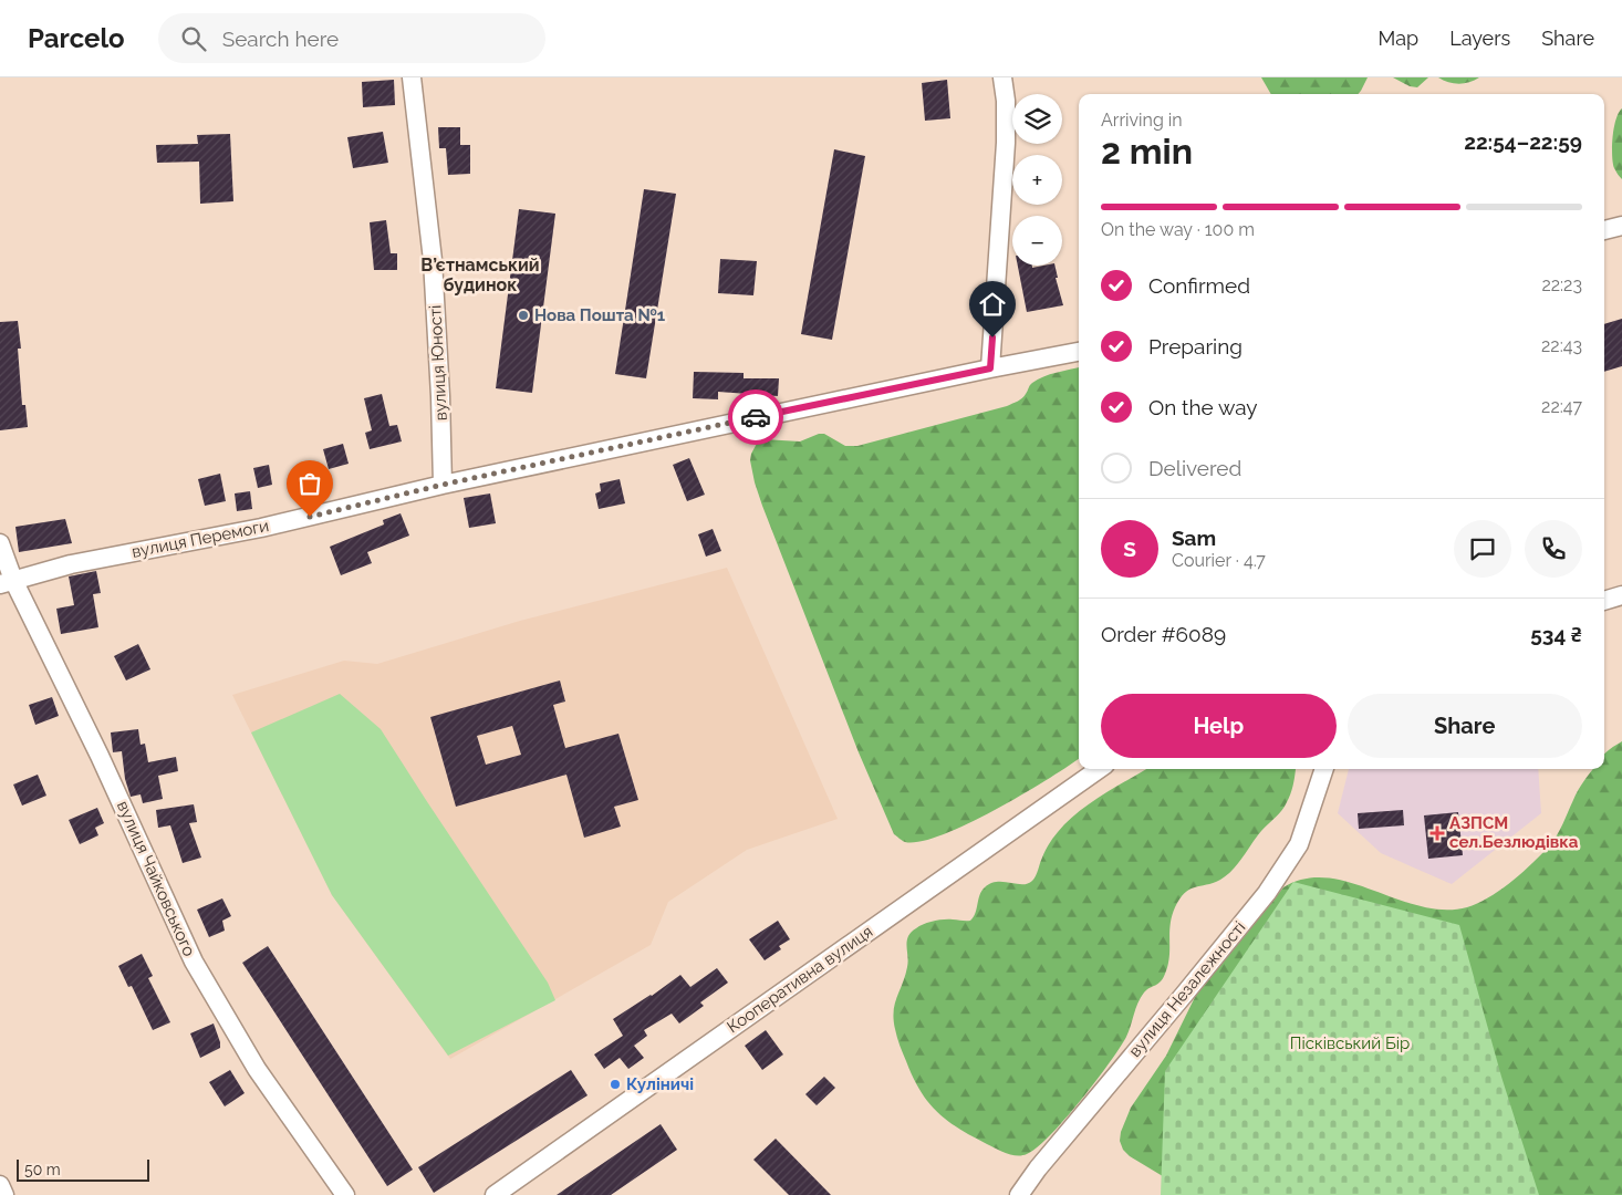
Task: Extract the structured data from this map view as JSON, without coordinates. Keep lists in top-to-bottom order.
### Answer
{
  "streets": {
    "street": [
      "вулиця Юності",
      "вулиця Перемоги",
      "вулиця Чайковського",
      "Кооперативна вулиця",
      "вулиця Незалежності"
    ]
  },
  "crossings": [
    ["вулиця Юності", "вулиця Перемоги"],
    ["вулиця Перемоги", "вулиця Чайковського"]
  ],
  "districts": ["В’єтнамський будинок"],
  "parks": ["Пісківський Бір"],
  "places": {
    "other": ["Нова Пошта №1", "Куліничі"],
    "health": ["АЗПСМ сел.Безлюдівка"]
  },
  "scale_bar": "50 m",
  "page": {
    "header": "Parcelo",
    "search": "Search here",
    "nav": ["Map", "Layers", "Share"],
    "map_buttons": ["+", "−"],
    "heading": ["2 min", "Arriving in", "22:54–22:59"],
    "panel": [
      "Sam",
      "Courier · 4.7",
      "Order #6089",
      "534 ₴"
    ],
    "bar": "On the way · 100 m",
    "list": [
      ["Confirmed", "22:23"],
      ["Preparing", "22:43"],
      ["On the way", "22:47"],
      "Delivered"
    ],
    "round": "S",
    "buttons": ["Help", "Share"],
    "scale": "50 m"
  }
}
